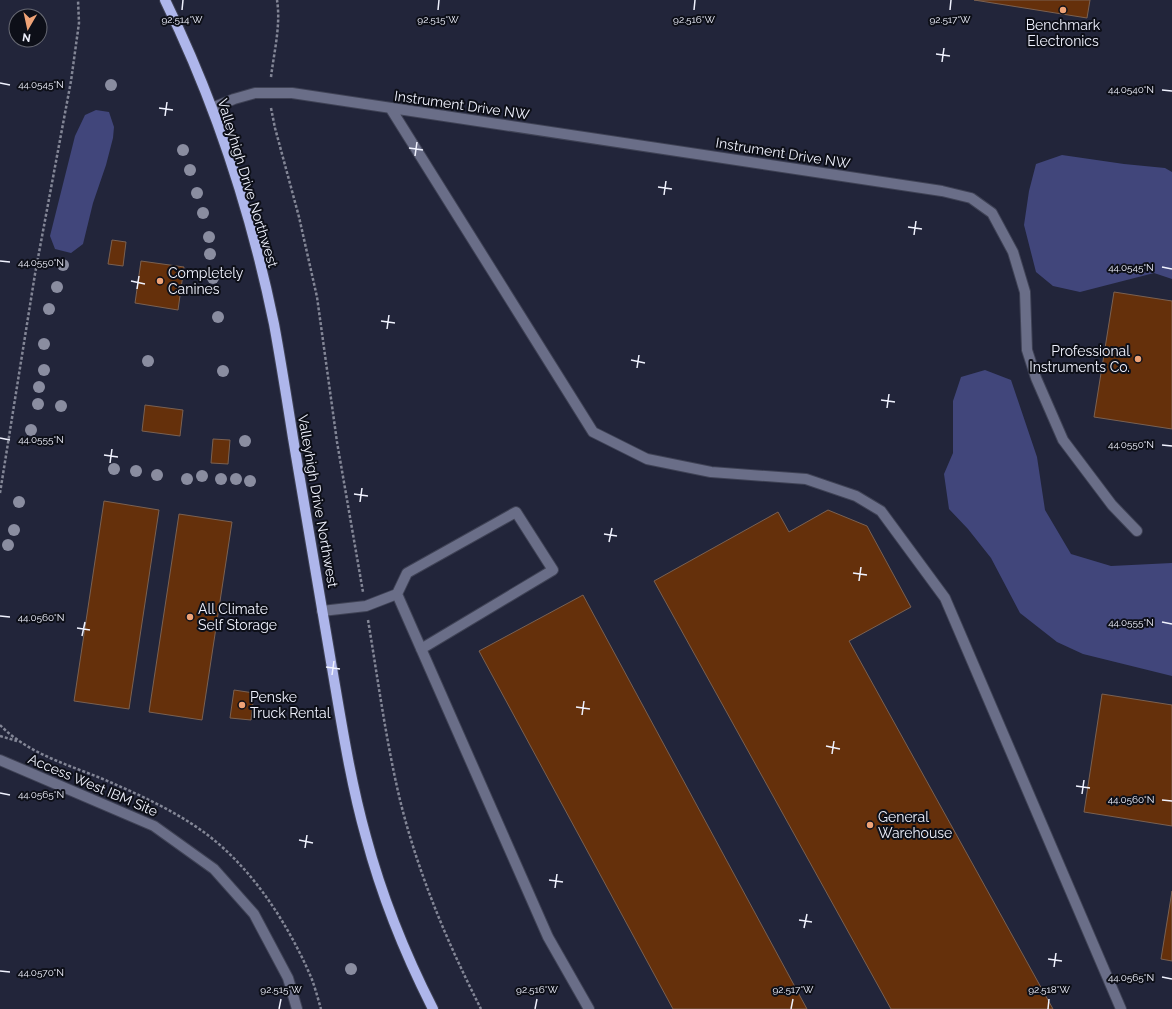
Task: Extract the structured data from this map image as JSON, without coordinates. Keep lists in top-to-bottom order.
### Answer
{
  "streets": {
    "main road": ["Valleyhigh Drive Northwest"],
    "street": ["Instrument Drive NW", "Access West IBM Site"]
  },
  "crossings": [
    ["Instrument Drive NW", "Valleyhigh Drive Northwest"]
  ],
  "places": [
    "Benchmark Electronics",
    "Completely Canines",
    "Professional Instruments Co.",
    "All Climate Self Storage",
    "Penske Truck Rental",
    "General Warehouse"
  ],
  "north": "bottom",
  "coordinates": [
    "92.514°W",
    "92.515°W",
    "92.516°W",
    "92.517°W",
    "44.0545°N",
    "44.0540°N",
    "44.0550°N",
    "44.0555°N",
    "44.0560°N",
    "44.0565°N",
    "44.0570°N",
    "92.518°W"
  ]
}
